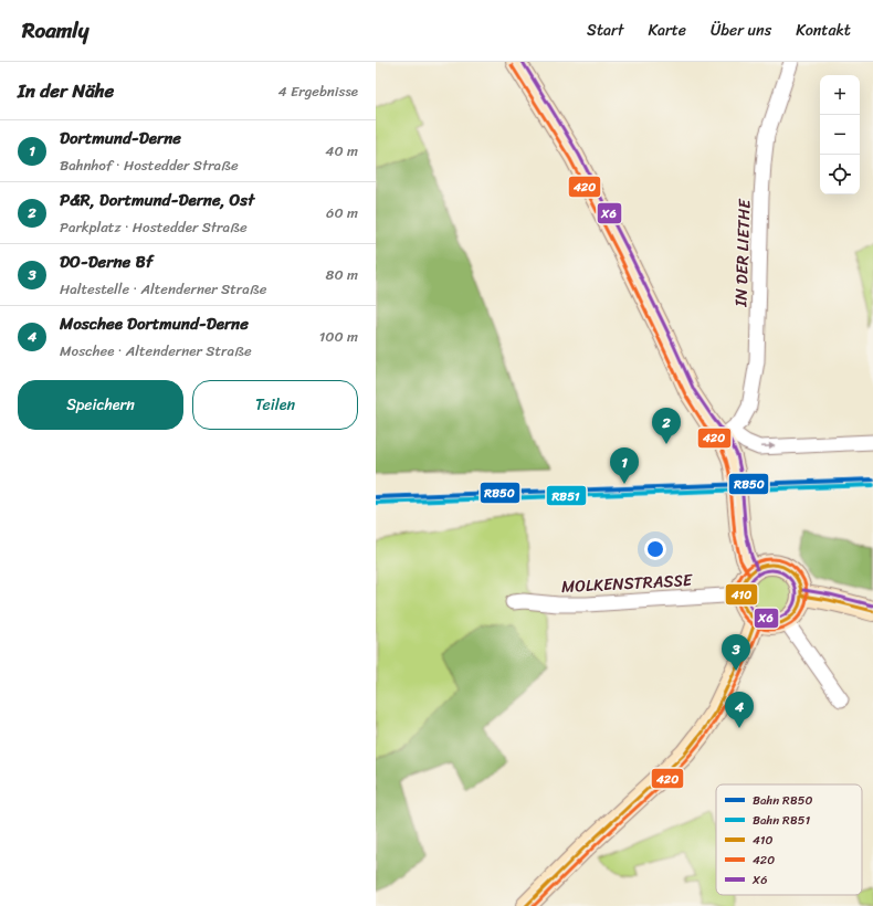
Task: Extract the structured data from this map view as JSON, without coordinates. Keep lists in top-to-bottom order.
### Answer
{
  "streets": {
    "street": ["IN DER LIETHE", "MOLKENSTRASSE"]
  },
  "lines": [
    "transit line X6",
    "transit line 420",
    "rail line RB50",
    "rail line RB51",
    "transit line 410"
  ],
  "legend": [
    "Bahn RB50",
    "Bahn RB51",
    "410",
    "420",
    "X6"
  ],
  "page": {
    "header": "Roamly",
    "nav": [
      "Start",
      "Karte",
      "Über uns",
      "Kontakt"
    ],
    "heading": ["In der Nähe", "4 Ergebnisse"],
    "map_buttons": ["+", "−"],
    "list": [
      {
        "mark": "1",
        "name": "Dortmund-Derne",
        "note": "Bahnhof · Hostedder Straße",
        "value": "40 m"
      },
      {
        "mark": "2",
        "name": "P&R, Dortmund-Derne, Ost",
        "note": "Parkplatz · Hostedder Straße",
        "value": "60 m"
      },
      {
        "mark": "3",
        "name": "DO-Derne Bf",
        "note": "Haltestelle · Altenderner Straße",
        "value": "80 m"
      },
      {
        "mark": "4",
        "name": "Moschee Dortmund-Derne",
        "note": "Moschee · Altenderner Straße",
        "value": "100 m"
      }
    ],
    "buttons": ["Speichern", "Teilen"],
    "pins": [
      "2",
      "1",
      "3",
      "4"
    ]
  }
}
